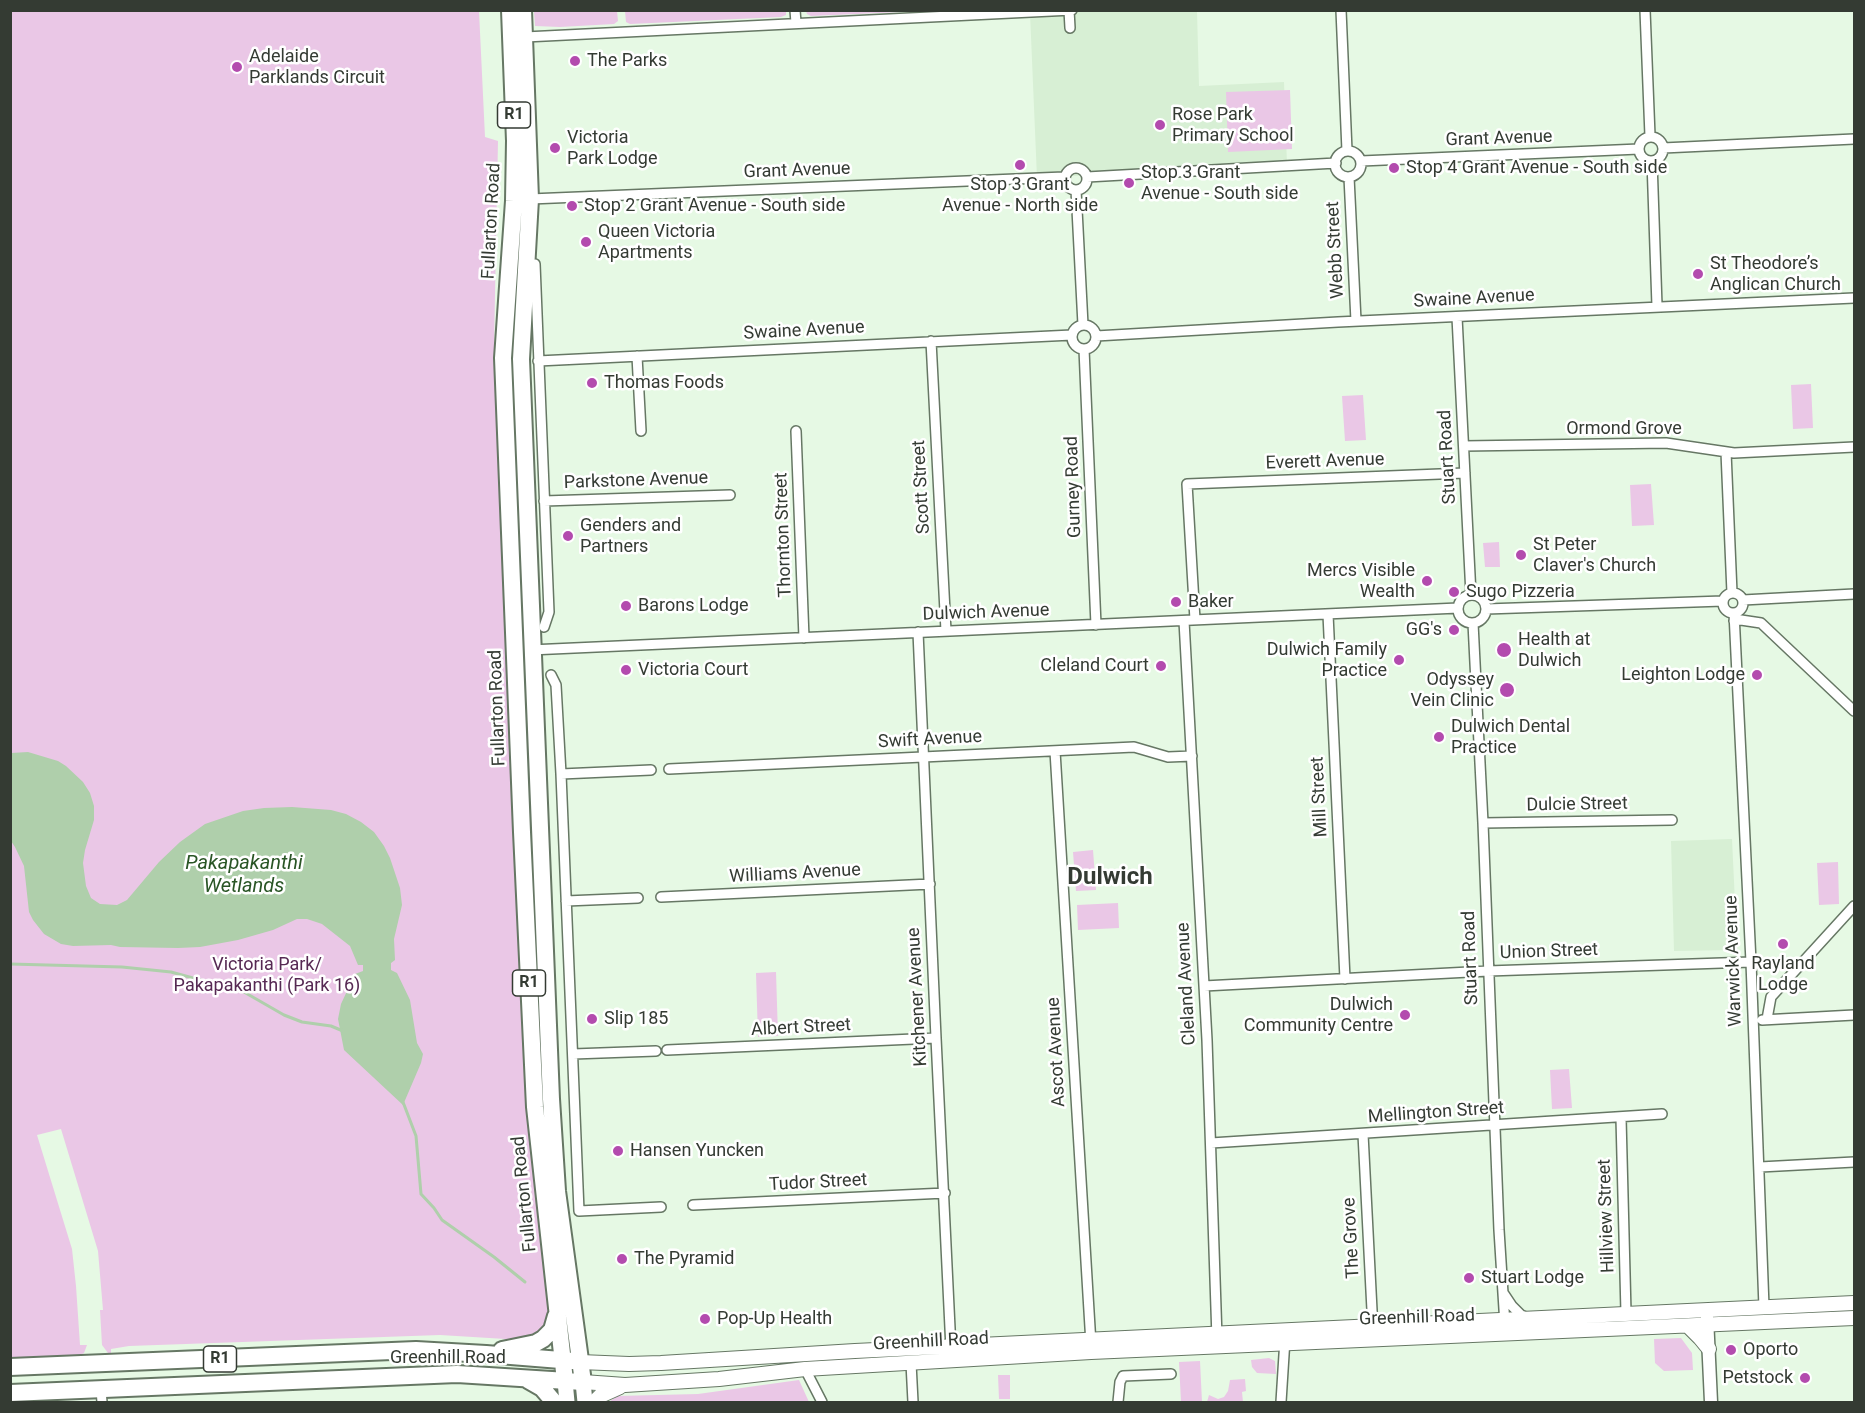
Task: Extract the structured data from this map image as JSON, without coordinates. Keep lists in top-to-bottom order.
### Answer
{
  "streets": {
    "highway": ["R1", "Fullarton Road", "Greenhill Road"],
    "street": [
      "Grant Avenue",
      "Webb Street",
      "Swaine Avenue",
      "Ormond Grove",
      "Stuart Road",
      "Everett Avenue",
      "Parkstone Avenue",
      "Scott Street",
      "Gurney Road",
      "Thornton Street",
      "Dulwich Avenue",
      "Swift Avenue",
      "Mill Street",
      "Dulcie Street",
      "Williams Avenue",
      "Union Street",
      "Warwick Avenue",
      "Cleland Avenue",
      "Kitchener Avenue",
      "Albert Street",
      "Ascot Avenue",
      "Mellington Street",
      "Tudor Street",
      "Hillview Street",
      "The Grove"
    ]
  },
  "crossings": [
    ["R1", "Fullarton Road"],
    ["R1", "Greenhill Road"],
    ["Grant Avenue", "Fullarton Road"],
    ["Grant Avenue", "Webb Street"],
    ["Fullarton Road", "Swaine Avenue"],
    ["Fullarton Road", "Parkstone Avenue"],
    ["Fullarton Road", "Dulwich Avenue"],
    ["Fullarton Road", "Greenhill Road"],
    ["Webb Street", "Swaine Avenue"],
    ["Swaine Avenue", "Stuart Road"],
    ["Swaine Avenue", "Scott Street"],
    ["Swaine Avenue", "Gurney Road"],
    ["Ormond Grove", "Stuart Road"],
    ["Stuart Road", "Everett Avenue"],
    ["Stuart Road", "Dulwich Avenue"],
    ["Stuart Road", "Dulcie Street"],
    ["Stuart Road", "Union Street"],
    ["Stuart Road", "Mellington Street"],
    ["Stuart Road", "Greenhill Road"],
    ["Everett Avenue", "Dulwich Avenue"],
    ["Scott Street", "Dulwich Avenue"],
    ["Gurney Road", "Dulwich Avenue"],
    ["Thornton Street", "Dulwich Avenue"],
    ["Dulwich Avenue", "Mill Street"],
    ["Dulwich Avenue", "Cleland Avenue"],
    ["Dulwich Avenue", "Kitchener Avenue"],
    ["Swift Avenue", "Cleland Avenue"],
    ["Swift Avenue", "Kitchener Avenue"],
    ["Swift Avenue", "Ascot Avenue"],
    ["Mill Street", "Union Street"],
    ["Williams Avenue", "Kitchener Avenue"],
    ["Union Street", "Warwick Avenue"],
    ["Union Street", "Cleland Avenue"],
    ["Warwick Avenue", "Greenhill Road"],
    ["Cleland Avenue", "Mellington Street"],
    ["Cleland Avenue", "Greenhill Road"],
    ["Kitchener Avenue", "Albert Street"],
    ["Kitchener Avenue", "Tudor Street"],
    ["Kitchener Avenue", "Greenhill Road"],
    ["Ascot Avenue", "Greenhill Road"],
    ["Mellington Street", "Hillview Street"],
    ["Mellington Street", "The Grove"],
    ["Hillview Street", "Greenhill Road"],
    ["The Grove", "Greenhill Road"]
  ],
  "districts": ["Dulwich"],
  "water": ["Pakapakanthi Wetlands"],
  "parks": ["Victoria Park/ Pakapakanthi (Park 16)"],
  "places": [
    "The Parks",
    "Adelaide Parklands Circuit",
    "Rose Park Primary School",
    "Victoria Park Lodge",
    "Stop 3 Grant Avenue - North side",
    "Stop 4 Grant Avenue - South side",
    "Stop 3 Grant Avenue - South side",
    "Stop 2 Grant Avenue - South side",
    "Queen Victoria Apartments",
    "St Theodore’s Anglican Church",
    "Thomas Foods",
    "Genders and Partners",
    "St Peter Claver's Church",
    "Mercs Visible Wealth",
    "Sugo Pizzeria",
    "Baker",
    "Barons Lodge",
    "GG's",
    "Health at Dulwich",
    "Dulwich Family Practice",
    "Cleland Court",
    "Victoria Court",
    "Leighton Lodge",
    "Odyssey Vein Clinic",
    "Dulwich Dental Practice",
    "Rayland Lodge",
    "Dulwich Community Centre",
    "Slip 185",
    "Hansen Yuncken",
    "The Pyramid",
    "Stuart Lodge",
    "Pop-Up Health",
    "Oporto",
    "Petstock"
  ]
}
